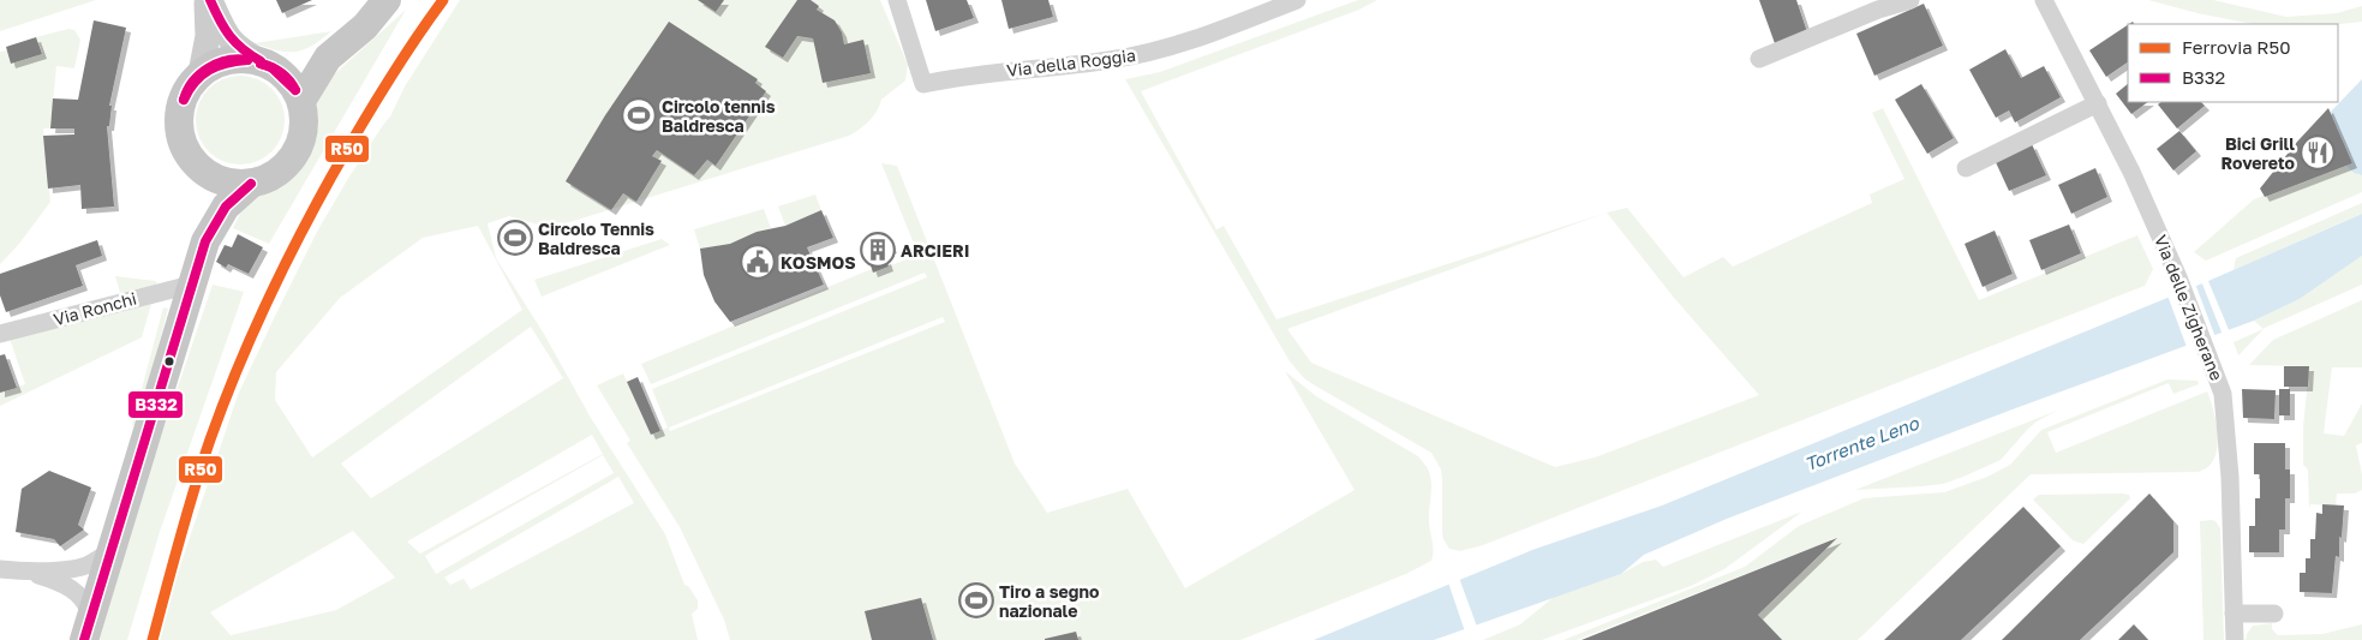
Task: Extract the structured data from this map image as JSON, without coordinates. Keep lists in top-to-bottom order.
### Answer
{
  "streets": {
    "street": ["Via della Roggia", "Via delle Zigherane", "Via Ronchi"]
  },
  "water": ["Torrente Leno"],
  "places": {
    "sports": ["Circolo tennis Baldresca", "Circolo Tennis Baldresca", "Tiro a segno nazionale"],
    "restaurant": ["Bici Grill Rovereto"],
    "building": ["ARCIERI"],
    "public building": ["KOSMOS"]
  },
  "lines": ["rail line R50", "transit line B332"],
  "legend": ["Ferrovia R50", "B332"]
}
